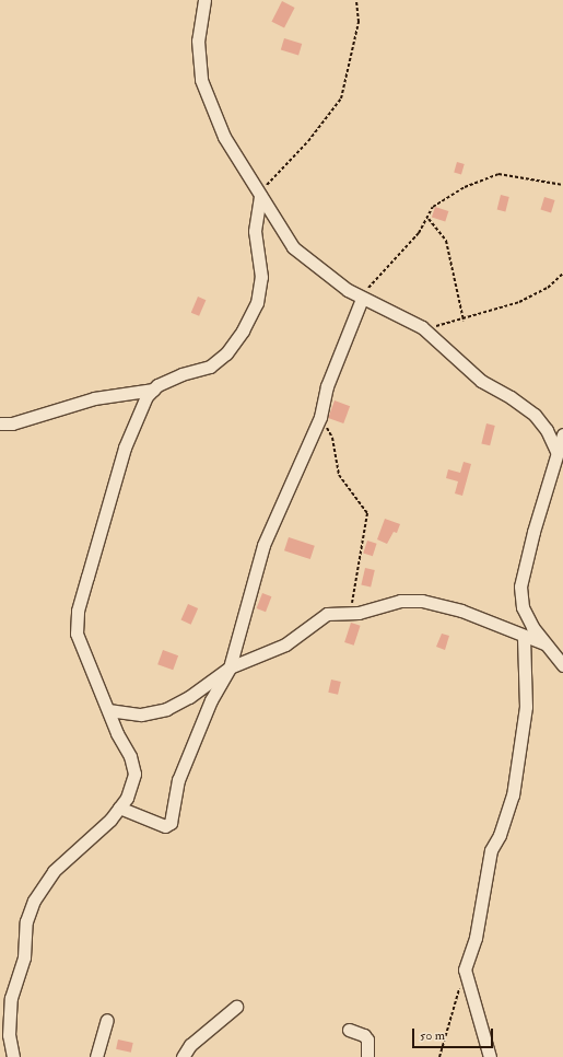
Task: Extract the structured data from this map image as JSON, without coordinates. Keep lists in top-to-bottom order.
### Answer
{
  "scale_bar": "50 m"
}
